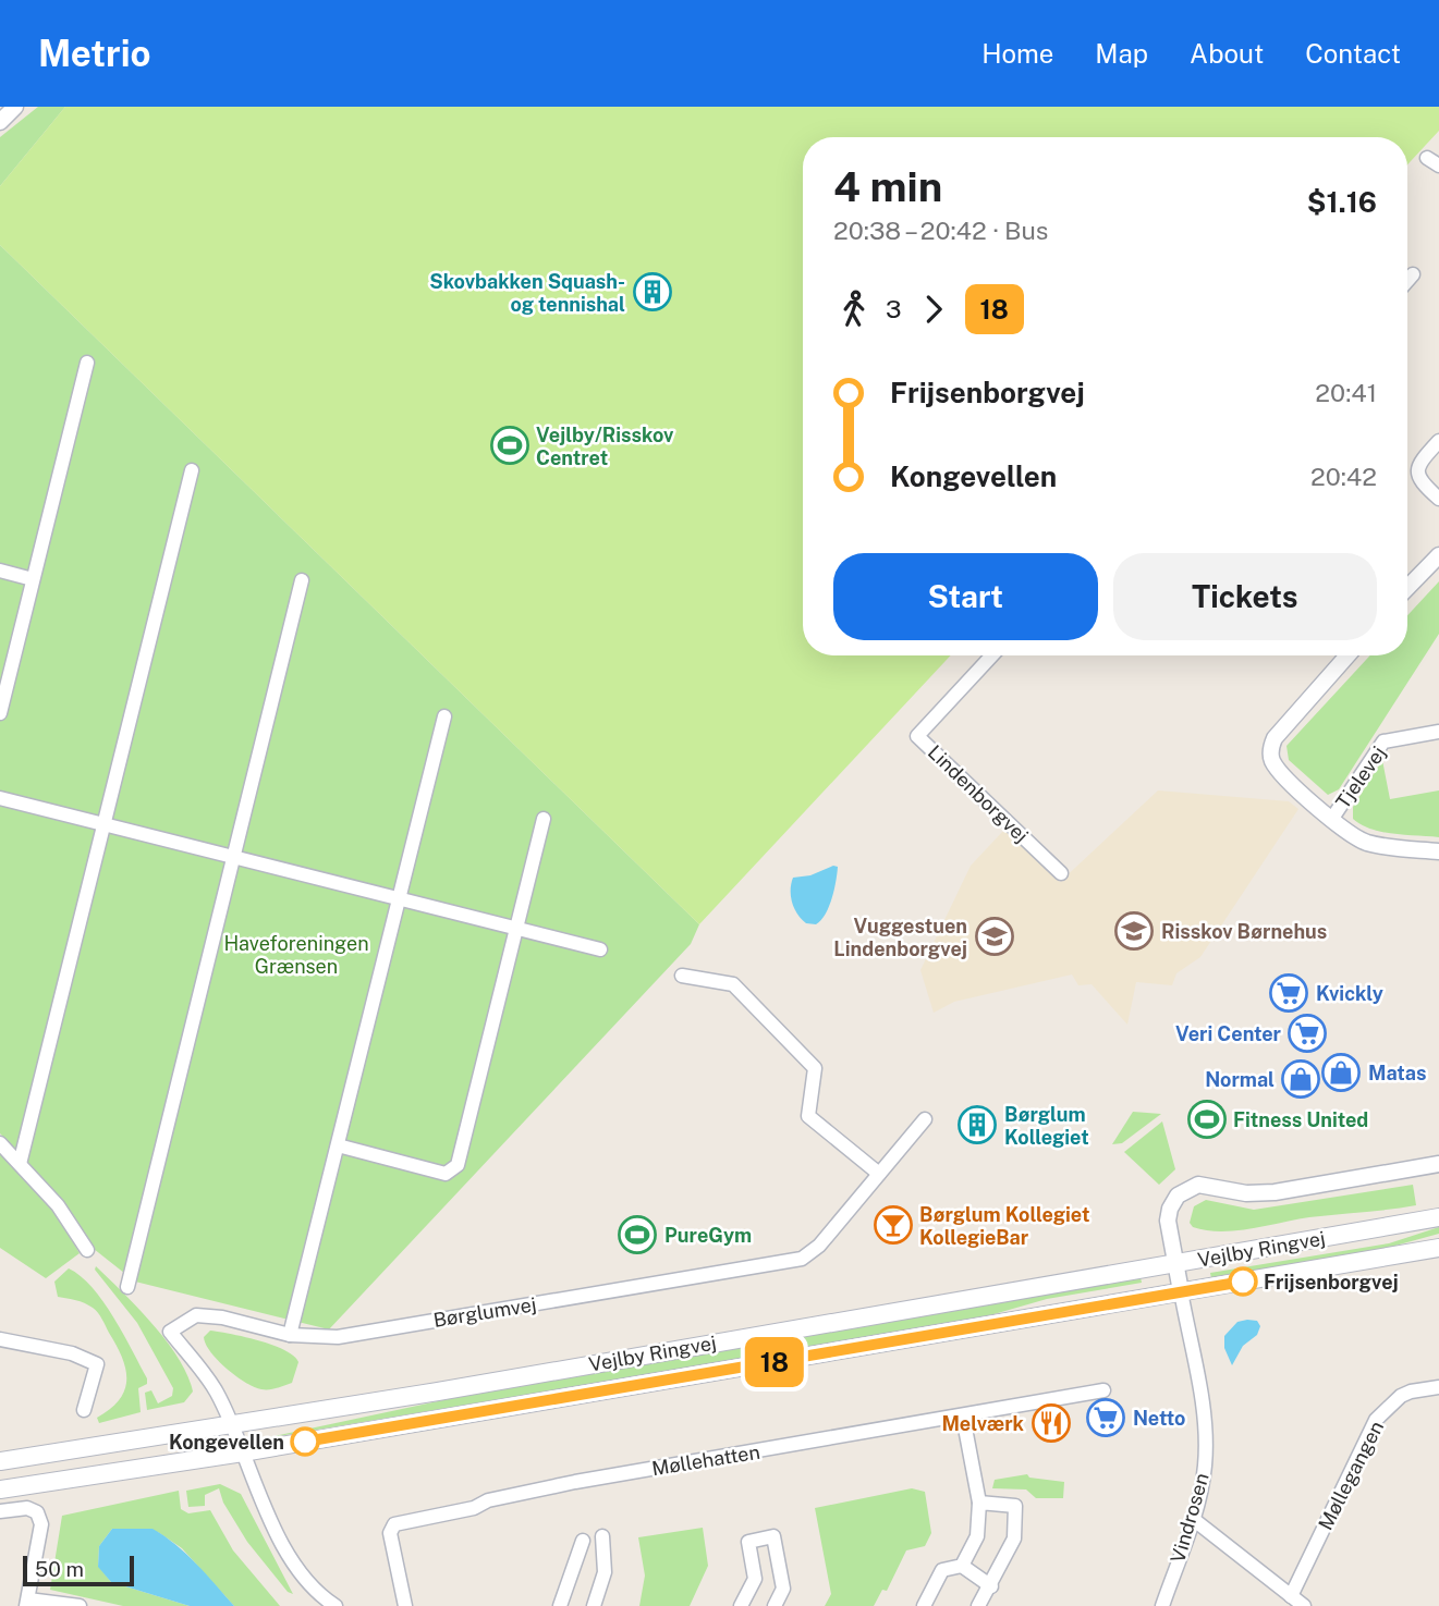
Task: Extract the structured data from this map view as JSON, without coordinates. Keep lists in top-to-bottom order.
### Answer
{
  "streets": {
    "main road": ["Vejlby Ringvej"],
    "street": [
      "Tjelevej",
      "Lindenborgvej",
      "Børglumvej",
      "Møllehatten",
      "Møllegangen",
      "Vindrosen"
    ]
  },
  "crossings": [
    ["Vejlby Ringvej", "Børglumvej"],
    ["Vejlby Ringvej", "Vindrosen"]
  ],
  "parks": ["Haveforeningen Grænsen"],
  "places": {
    "building": ["Skovbakken Squash- og tennishal", "Børglum Kollegiet"],
    "sports": ["Vejlby/Risskov Centret", "Fitness United", "PureGym"],
    "school or university": ["Risskov Børnehus", "Vuggestuen Lindenborgvej"],
    "supermarket": ["Kvickly", "Veri Center", "Netto"],
    "shop": ["Matas", "Normal"],
    "bar": ["Børglum Kollegiet KollegieBar"],
    "other": ["Frijsenborgvej", "Kongevellen"],
    "restaurant": ["Melværk"]
  },
  "lines": ["bus line 18"],
  "scale_bar": "50 m",
  "page": {
    "header": "Metrio",
    "nav": [
      "Home",
      "Map",
      "About",
      "Contact"
    ],
    "on_map": "18",
    "heading": ["4 min", "20:38 – 20:42 · Bus", "$1.16"],
    "legs": ["3", "18"],
    "list": [
      {
        "name": "Frijsenborgvej",
        "value": "20:41"
      },
      {
        "name": "Kongevellen",
        "value": "20:42"
      }
    ],
    "buttons": ["Start", "Tickets"],
    "scale": "50 m"
  }
}
